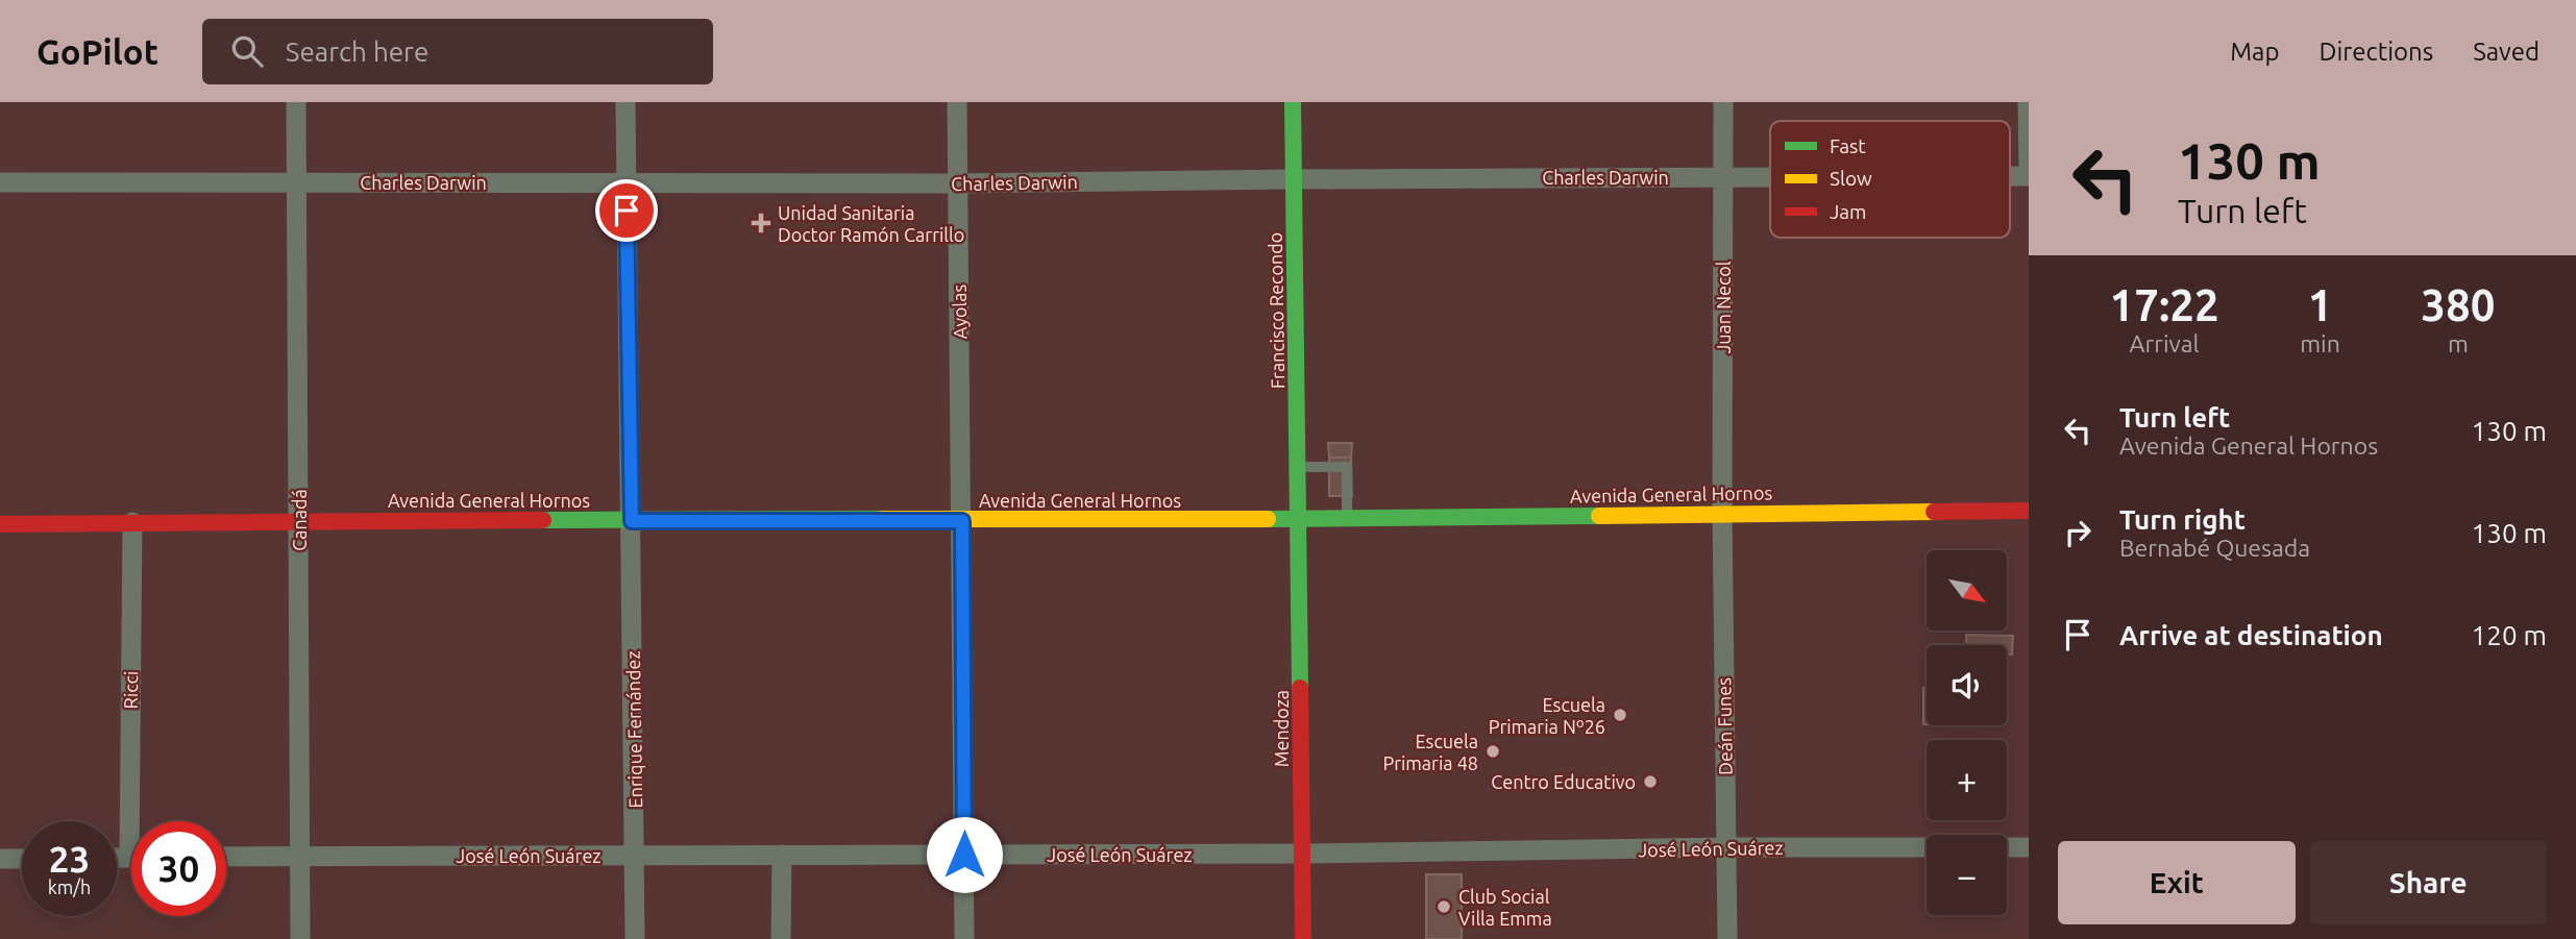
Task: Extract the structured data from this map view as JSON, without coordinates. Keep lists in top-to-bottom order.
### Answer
{
  "streets": {
    "street": [
      "Charles Darwin",
      "Juan Necol",
      "Francisco Recondo",
      "Ayolas",
      "Avenida General Hornos",
      "Canadá",
      "Ricci",
      "Deán Funes",
      "Mendoza",
      "Enrique Fernández",
      "José León Suárez"
    ]
  },
  "crossings": [
    ["Charles Darwin", "Juan Necol"],
    ["Charles Darwin", "Francisco Recondo"],
    ["Charles Darwin", "Ayolas"],
    ["Charles Darwin", "Canadá"],
    ["Charles Darwin", "Enrique Fernández"],
    ["Juan Necol", "Avenida General Hornos"],
    ["Juan Necol", "Deán Funes"],
    ["Francisco Recondo", "Avenida General Hornos"],
    ["Francisco Recondo", "Mendoza"],
    ["Ayolas", "Avenida General Hornos"],
    ["Ayolas", "José León Suárez"],
    ["Avenida General Hornos", "Canadá"],
    ["Avenida General Hornos", "Ricci"],
    ["Avenida General Hornos", "Deán Funes"],
    ["Avenida General Hornos", "Mendoza"],
    ["Avenida General Hornos", "Enrique Fernández"],
    ["Canadá", "José León Suárez"],
    ["Deán Funes", "José León Suárez"],
    ["Mendoza", "José León Suárez"],
    ["Enrique Fernández", "José León Suárez"]
  ],
  "places": {
    "health": ["Unidad Sanitaria Doctor Ramón Carrillo"],
    "other": [
      "Escuela Primaria Nº26",
      "Escuela Primaria 48",
      "Centro Educativo",
      "Club Social Villa Emma"
    ]
  },
  "legend": ["Fast", "Slow", "Jam"],
  "north": "bottom right",
  "page": {
    "header": "GoPilot",
    "search": "Search here",
    "nav": ["Map", "Directions", "Saved"],
    "turn": ["130 m", "Turn left"],
    "eta": [
      "17:22",
      "Arrival",
      "1",
      "min",
      "380",
      "m"
    ],
    "list": [
      {
        "name": "Turn left",
        "note": "Avenida General Hornos",
        "value": "130 m"
      },
      {
        "name": "Turn right",
        "note": "Bernabé Quesada",
        "value": "130 m"
      },
      {
        "name": "Arrive at destination",
        "value": "120 m"
      }
    ],
    "map_buttons": ["+", "−"],
    "speed": "23 km/h",
    "limit": "30",
    "buttons": ["Exit", "Share"]
  }
}
